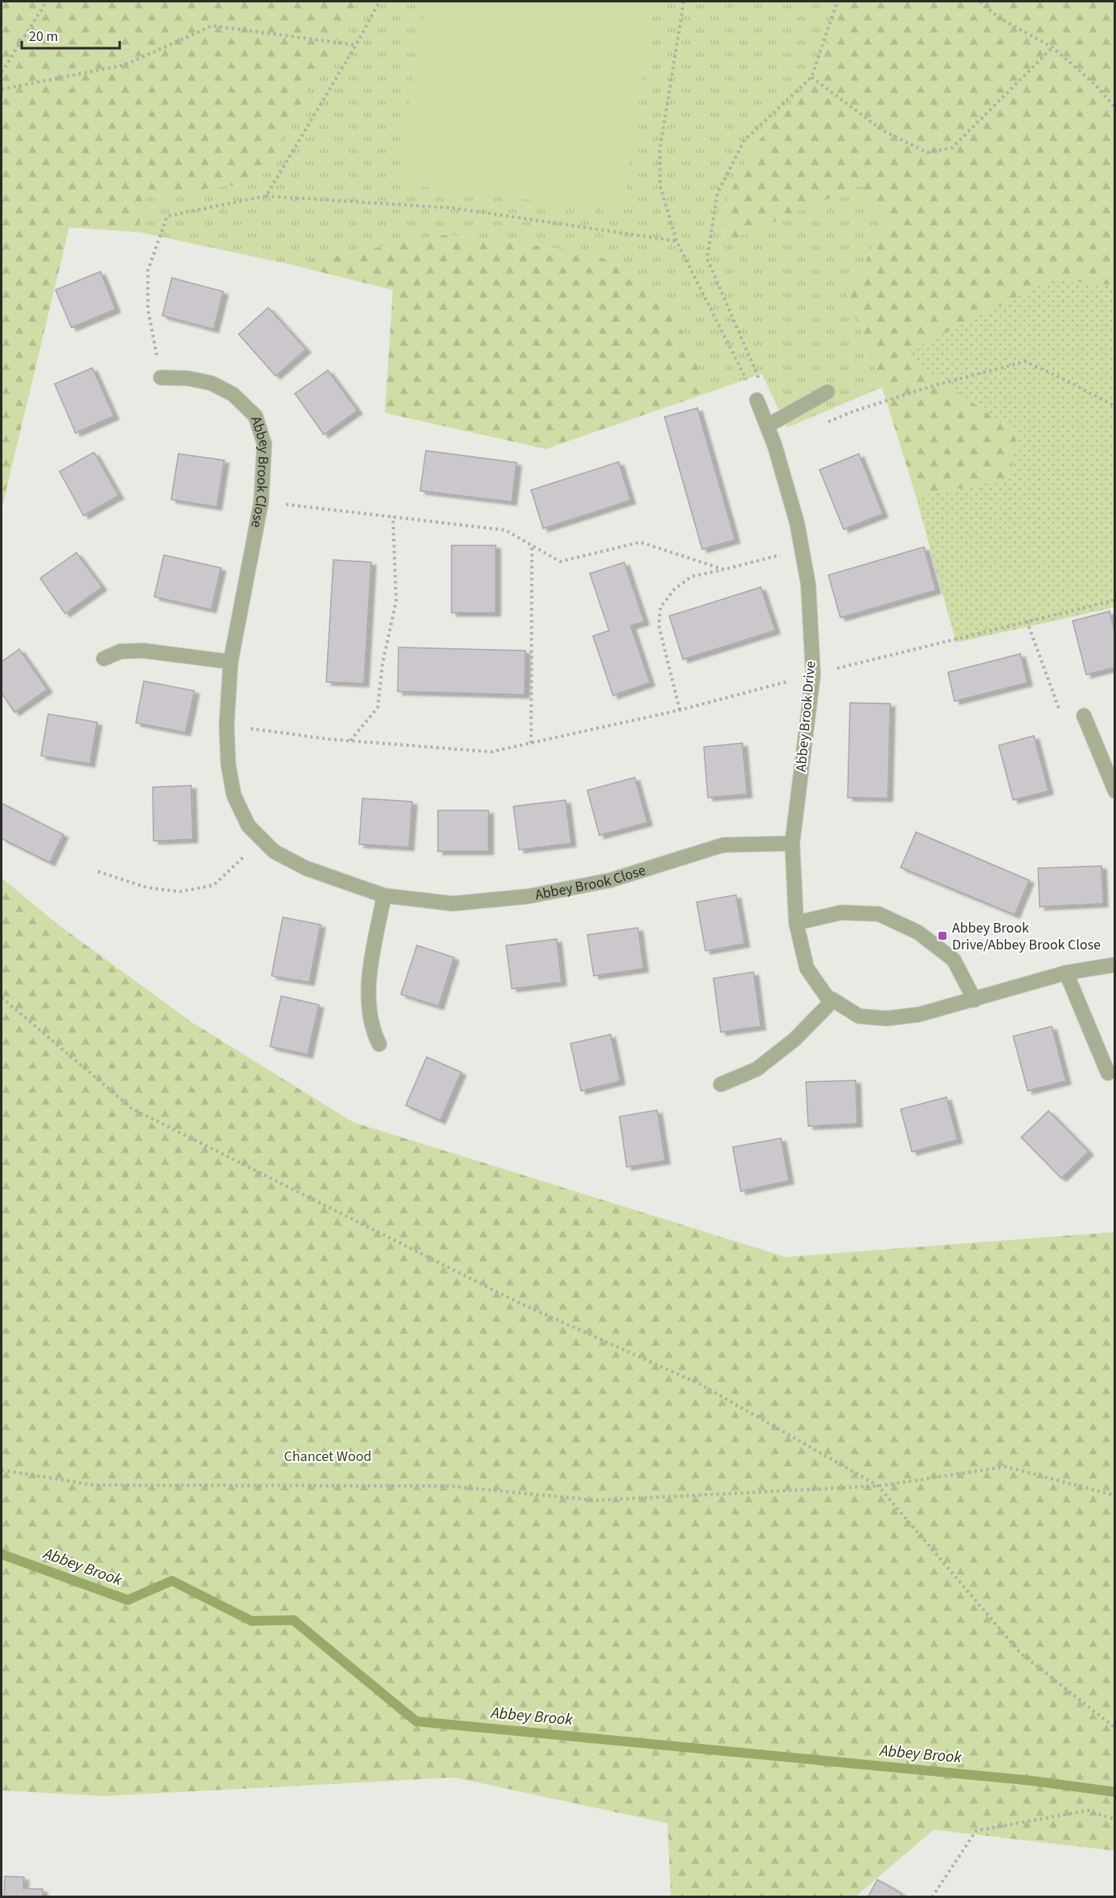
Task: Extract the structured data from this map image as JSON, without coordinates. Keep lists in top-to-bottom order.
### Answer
{
  "streets": {
    "street": ["Abbey Brook Close", "Abbey Brook Drive"]
  },
  "crossings": [
    ["Abbey Brook Close", "Abbey Brook Drive"]
  ],
  "water": ["Abbey Brook"],
  "parks": ["Chancet Wood"],
  "places": {
    "transit": ["Abbey Brook Drive/Abbey Brook Close"]
  },
  "scale_bar": "20 m"
}
